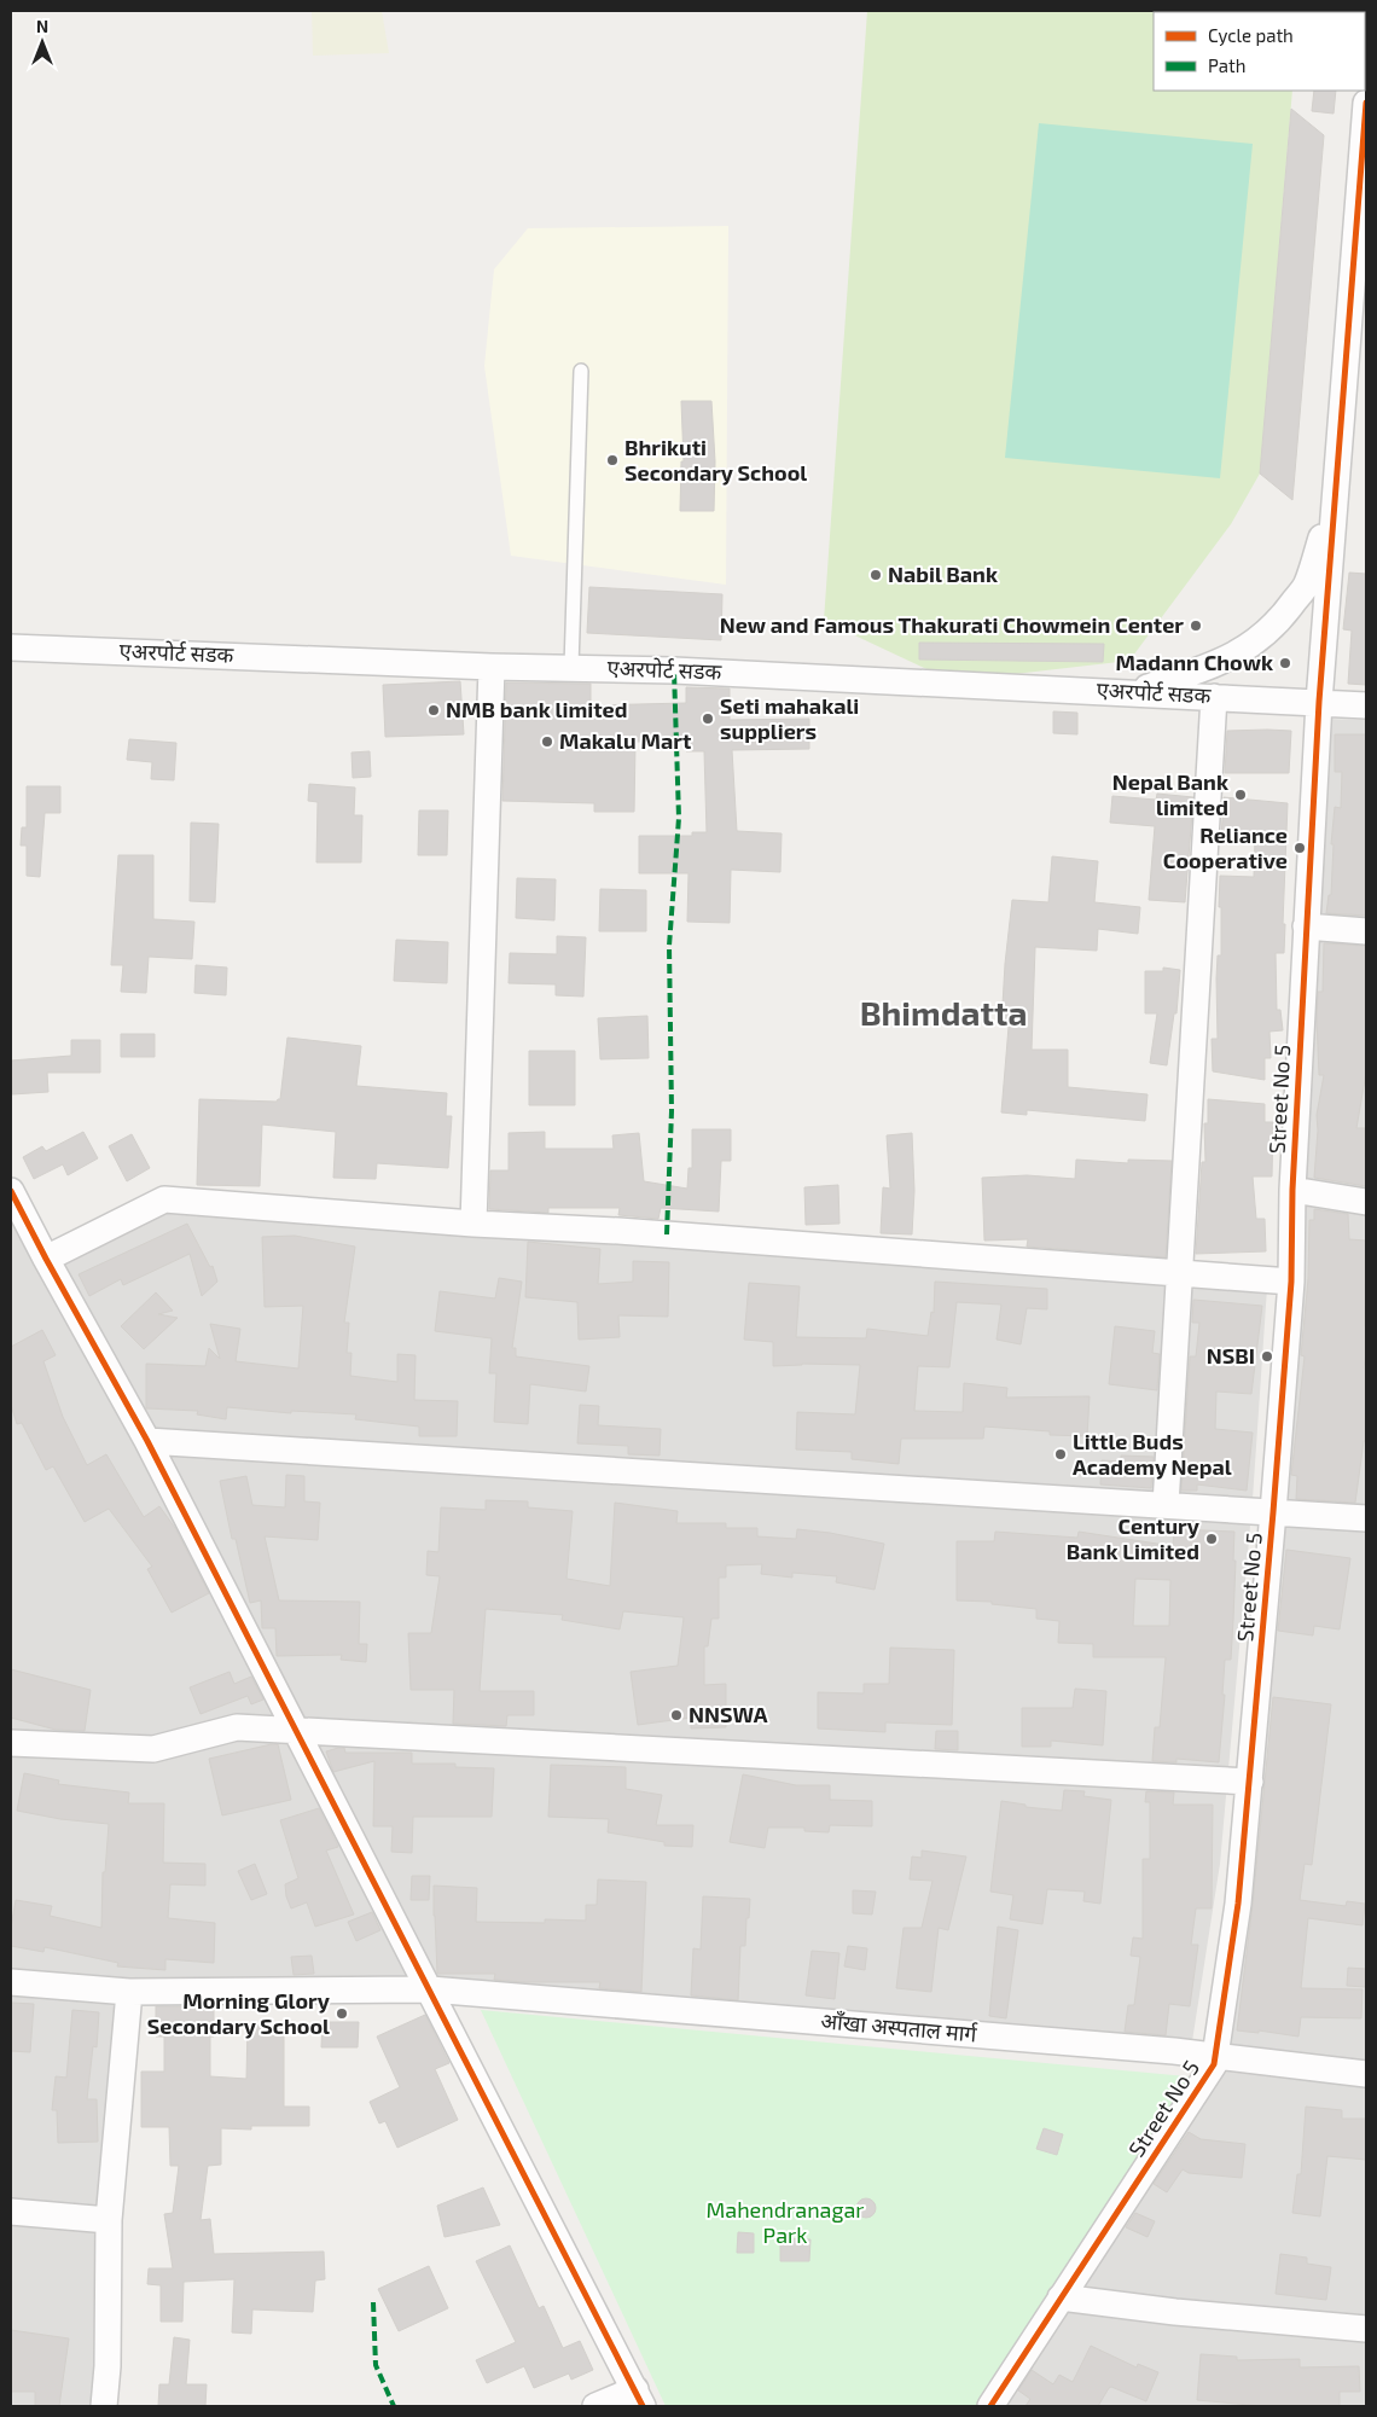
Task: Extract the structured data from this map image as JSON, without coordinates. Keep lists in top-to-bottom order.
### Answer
{
  "streets": {
    "street": ["एअरपोर्ट सडक", "Street No 5", "आँखा अस्पताल मार्ग"]
  },
  "crossings": [
    ["एअरपोर्ट सडक", "Street No 5"],
    ["Street No 5", "आँखा अस्पताल मार्ग"]
  ],
  "districts": ["Bhimdatta"],
  "parks": ["Mahendranagar Park"],
  "places": [
    "Bhrikuti Secondary School",
    "Nabil Bank",
    "New and Famous Thakurati Chowmein Center",
    "Madann Chowk",
    "NMB bank limited",
    "Seti mahakali suppliers",
    "Makalu Mart",
    "Nepal Bank limited",
    "Reliance Cooperative",
    "NSBI",
    "Little Buds Academy Nepal",
    "Century Bank Limited",
    "NNSWA",
    "Morning Glory Secondary School"
  ],
  "legend": ["Cycle path", "Path"],
  "north": "top"
}
